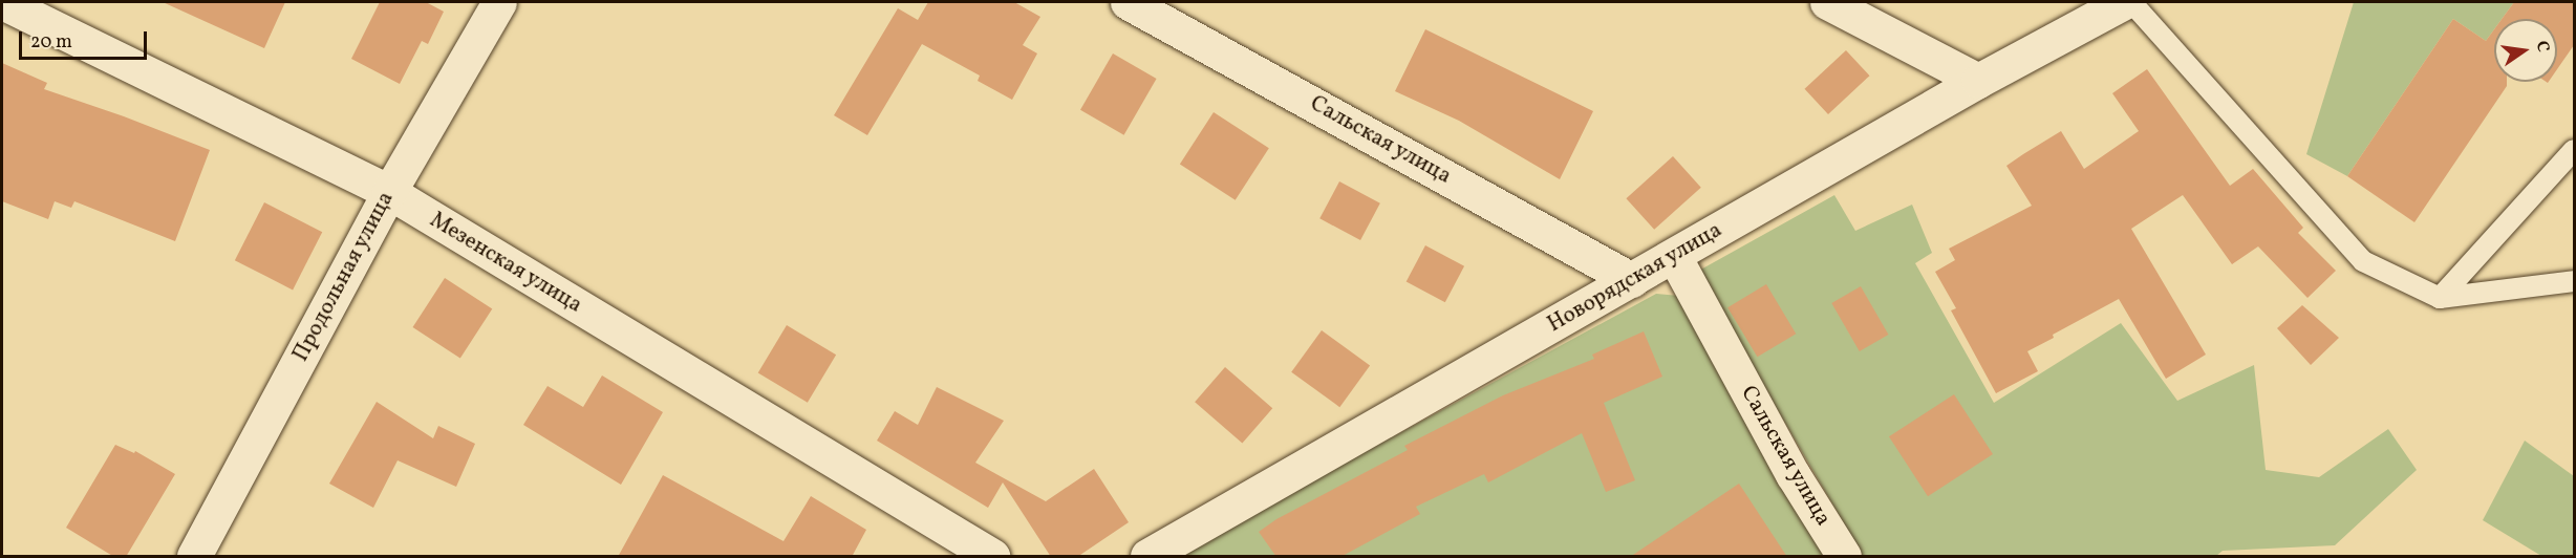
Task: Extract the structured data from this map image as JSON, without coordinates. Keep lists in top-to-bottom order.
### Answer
{
  "streets": {
    "street": [
      "Сальская улица",
      "Мезенская улица",
      "Продольная улица",
      "Новорядская улица"
    ]
  },
  "crossings": [
    ["Сальская улица", "Новорядская улица"],
    ["Мезенская улица", "Продольная улица"]
  ],
  "scale_bar": "20 m",
  "north": "right"
}
